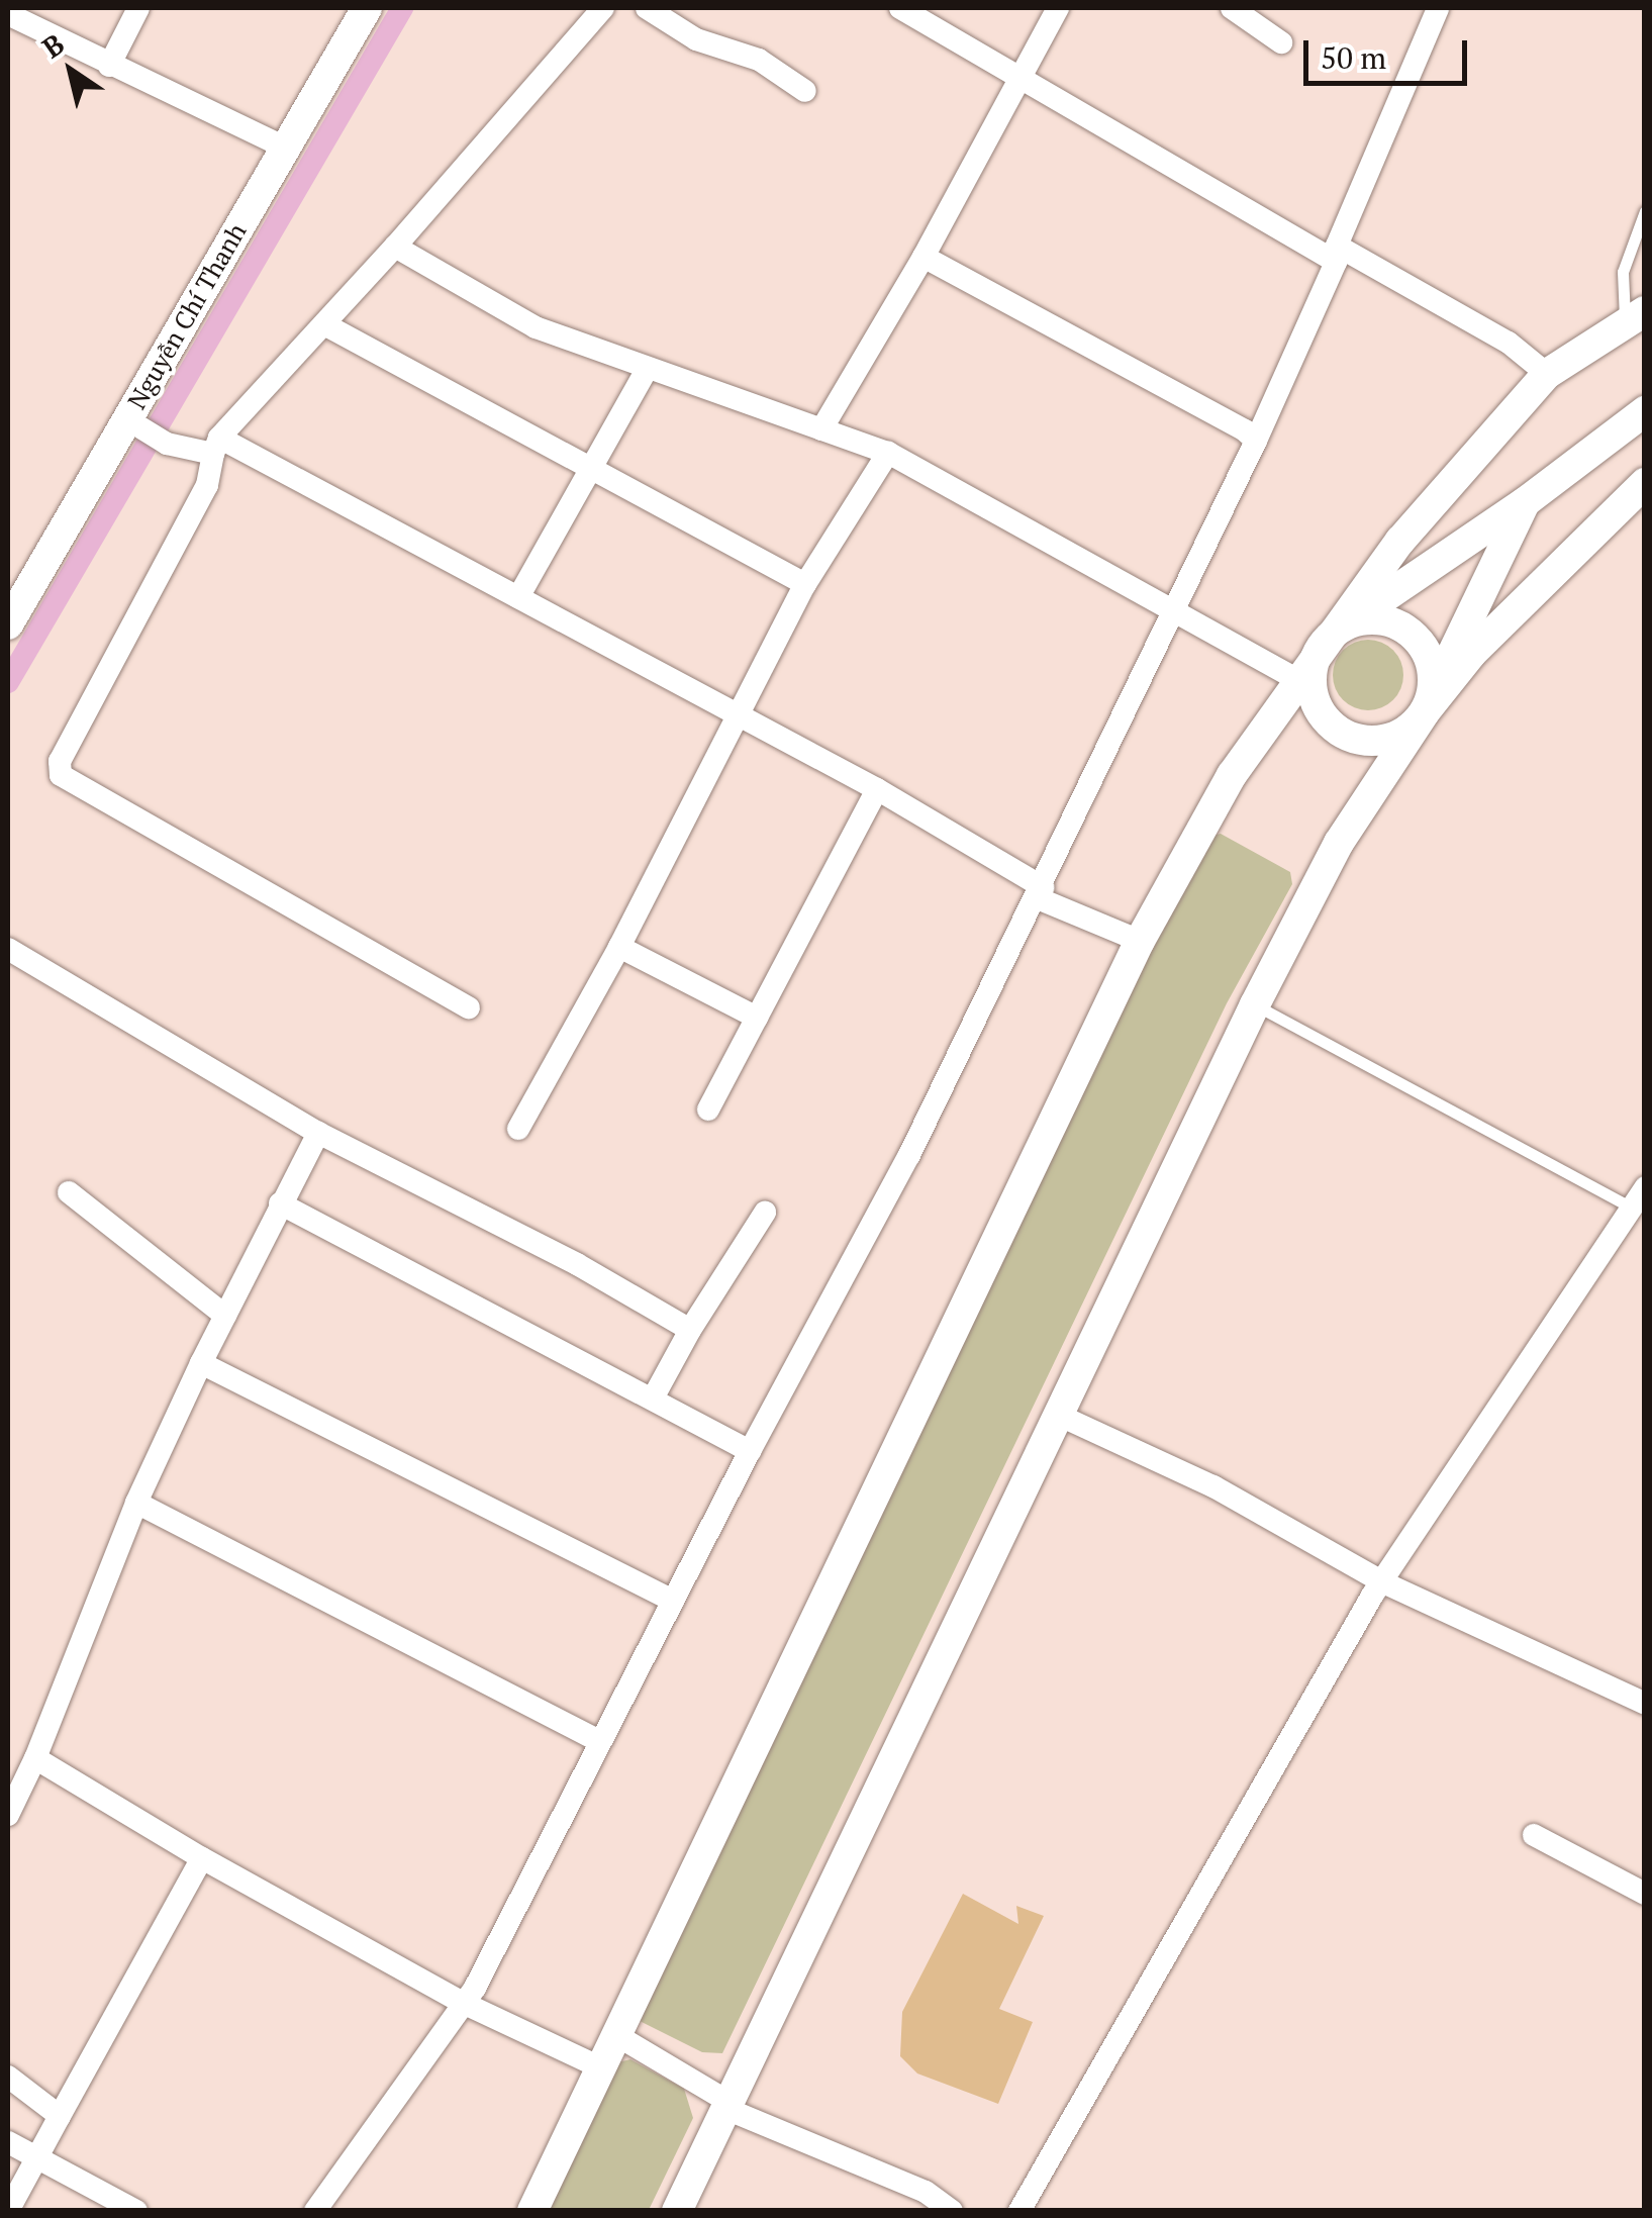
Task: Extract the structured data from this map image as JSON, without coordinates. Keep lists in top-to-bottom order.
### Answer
{
  "streets": {
    "street": ["Nguyễn Chí Thanh"]
  },
  "scale_bar": "50 m",
  "north": "top left"
}
